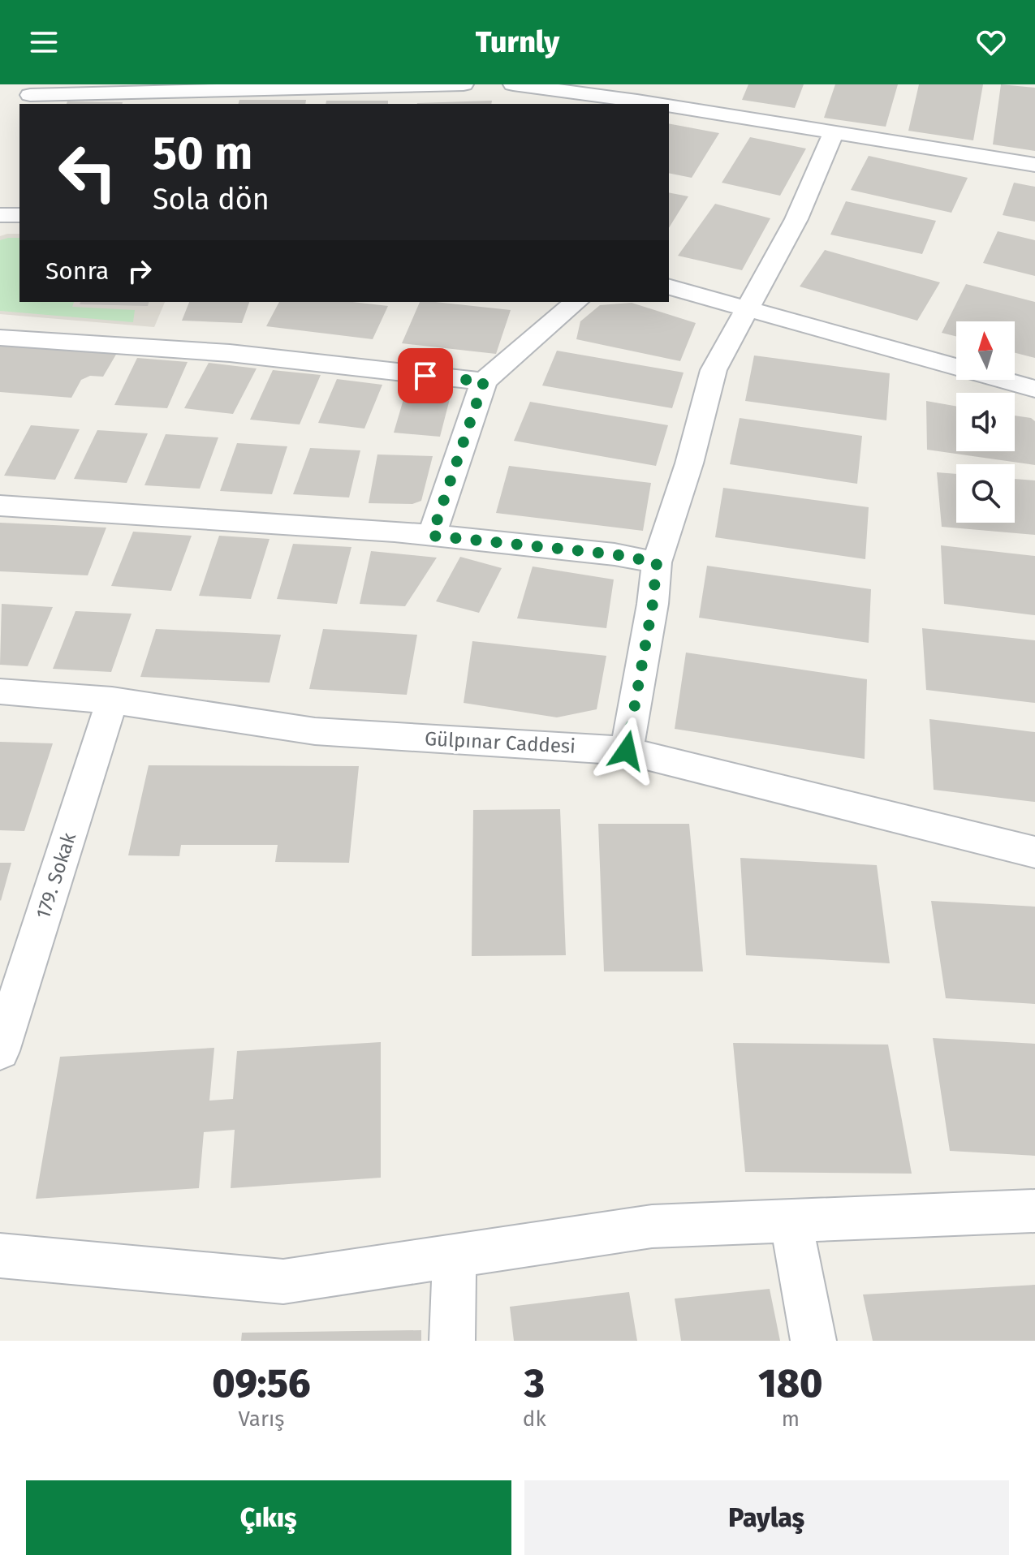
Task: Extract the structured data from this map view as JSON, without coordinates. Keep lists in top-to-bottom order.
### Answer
{
  "streets": {
    "street": ["Gülpınar Caddesi", "179. Sokak"]
  },
  "crossings": [
    ["Gülpınar Caddesi", "179. Sokak"]
  ],
  "north": "top",
  "page": {
    "header": "Turnly",
    "turn": ["50 m", "Sola dön"],
    "then": "Sonra",
    "eta": [
      "09:56",
      "Varış",
      "3",
      "dk",
      "180",
      "m"
    ],
    "buttons": ["Çıkış", "Paylaş"]
  }
}
